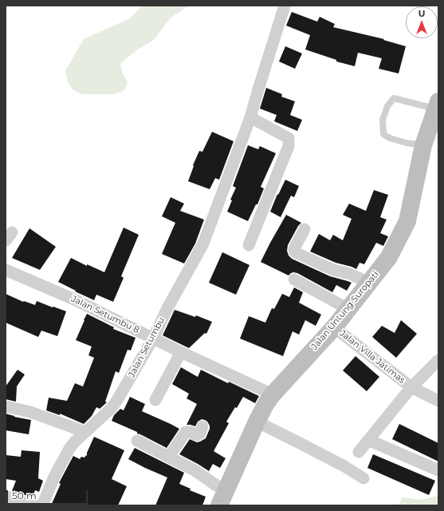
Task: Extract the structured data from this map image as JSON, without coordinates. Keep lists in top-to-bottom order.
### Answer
{
  "streets": {
    "main road": ["Jalan Untung Suropati"],
    "street": ["Jalan Setumbu 8", "Jalan Setumbu", "Jalan Villa Jatimas"]
  },
  "crossings": [
    ["Jalan Untung Suropati", "Jalan Setumbu 8"],
    ["Jalan Untung Suropati", "Jalan Villa Jatimas"],
    ["Jalan Setumbu 8", "Jalan Setumbu"]
  ],
  "scale_bar": "50 m",
  "north": "top"
}
